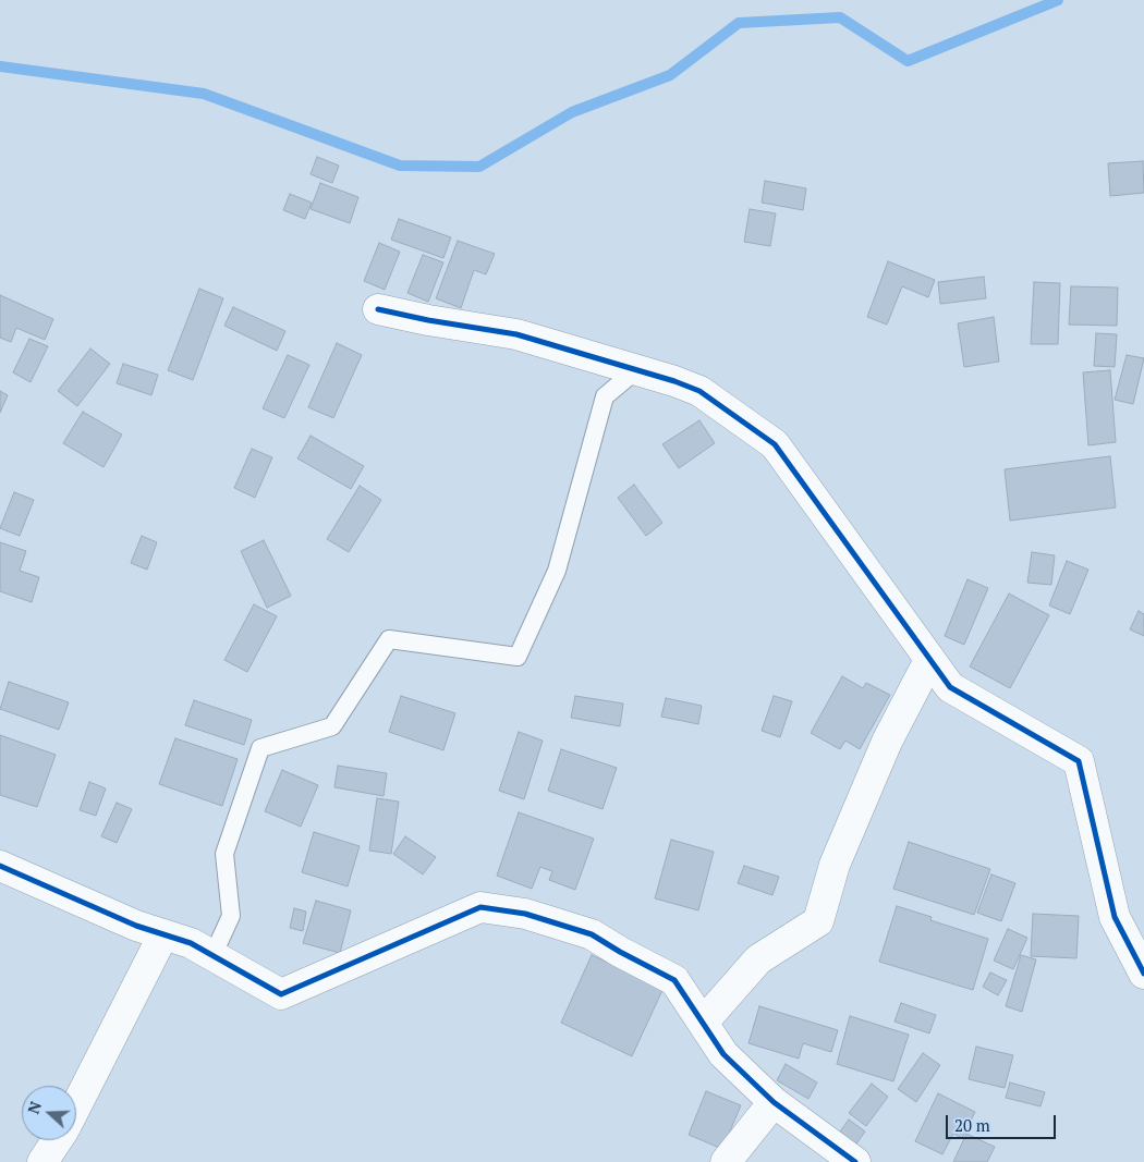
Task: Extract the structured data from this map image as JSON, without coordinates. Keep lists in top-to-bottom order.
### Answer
{
  "scale_bar": "20 m",
  "north": "left"
}
